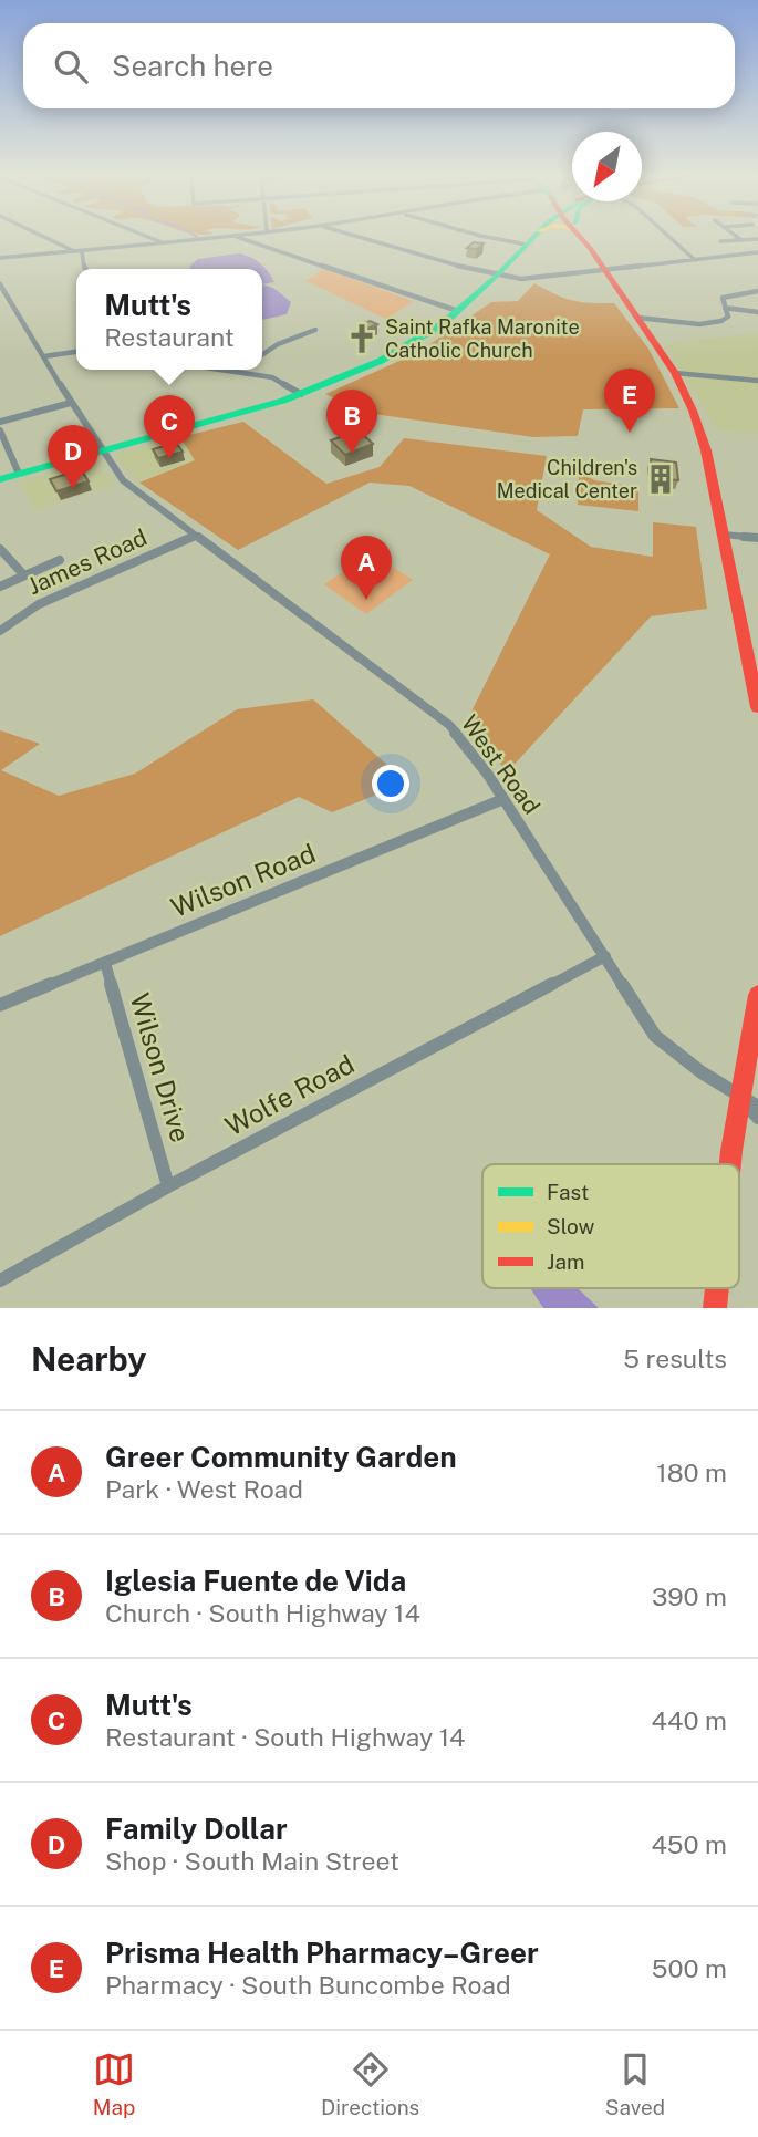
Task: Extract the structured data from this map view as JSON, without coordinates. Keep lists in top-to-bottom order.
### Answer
{
  "streets": {
    "street": [
      "James Road",
      "West Road",
      "Wilson Road",
      "Wilson Drive",
      "Wolfe Road"
    ]
  },
  "crossings": [
    ["James Road", "West Road"],
    ["West Road", "Wilson Road"],
    ["West Road", "Wolfe Road"],
    ["Wilson Road", "Wilson Drive"],
    ["Wilson Drive", "Wolfe Road"]
  ],
  "places": {
    "church": ["Saint Rafka Maronite Catholic Church"],
    "building": ["Children's Medical Center"]
  },
  "legend": ["Fast", "Slow", "Jam"],
  "north": "bottom left",
  "page": {
    "search": "Search here",
    "popup": ["Mutt's", "Restaurant"],
    "pins": [
      "E",
      "B",
      "C",
      "D",
      "A"
    ],
    "heading": ["Nearby", "5 results"],
    "list": [
      {
        "mark": "A",
        "name": "Greer Community Garden",
        "note": "Park · West Road",
        "value": "180 m"
      },
      {
        "mark": "B",
        "name": "Iglesia Fuente de Vida",
        "note": "Church · South Highway 14",
        "value": "390 m"
      },
      {
        "mark": "C",
        "name": "Mutt's",
        "note": "Restaurant · South Highway 14",
        "value": "440 m"
      },
      {
        "mark": "D",
        "name": "Family Dollar",
        "note": "Shop · South Main Street",
        "value": "450 m"
      },
      {
        "mark": "E",
        "name": "Prisma Health Pharmacy–Greer",
        "note": "Pharmacy · South Buncombe Road",
        "value": "500 m"
      }
    ],
    "nav": ["Map", "Directions", "Saved"]
  }
}
